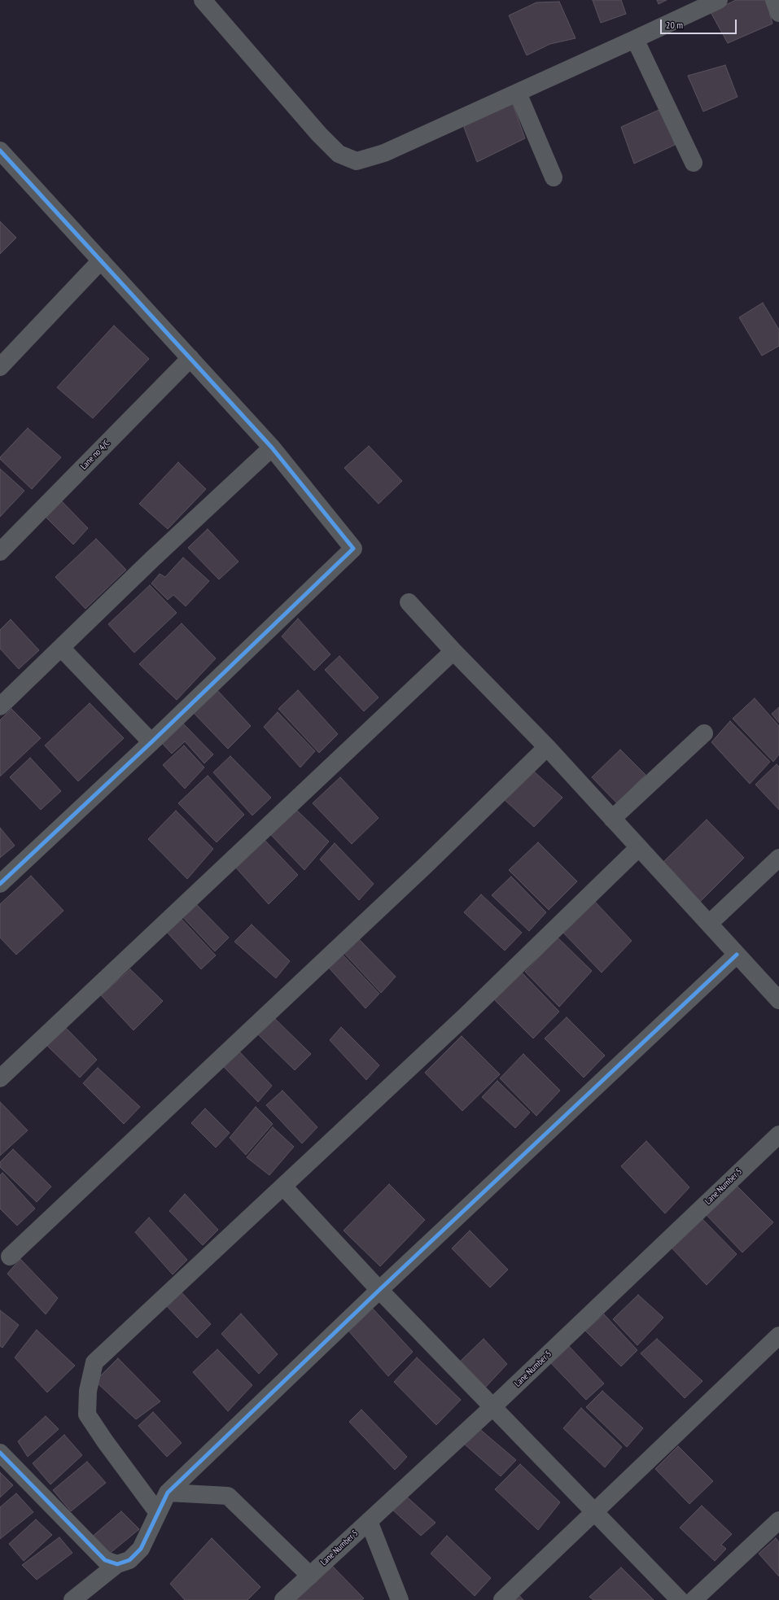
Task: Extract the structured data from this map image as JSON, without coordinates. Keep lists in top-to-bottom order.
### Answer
{
  "streets": {
    "street": ["Lane no 4/C", "Lane Number 5"]
  },
  "scale_bar": "20 m"
}
